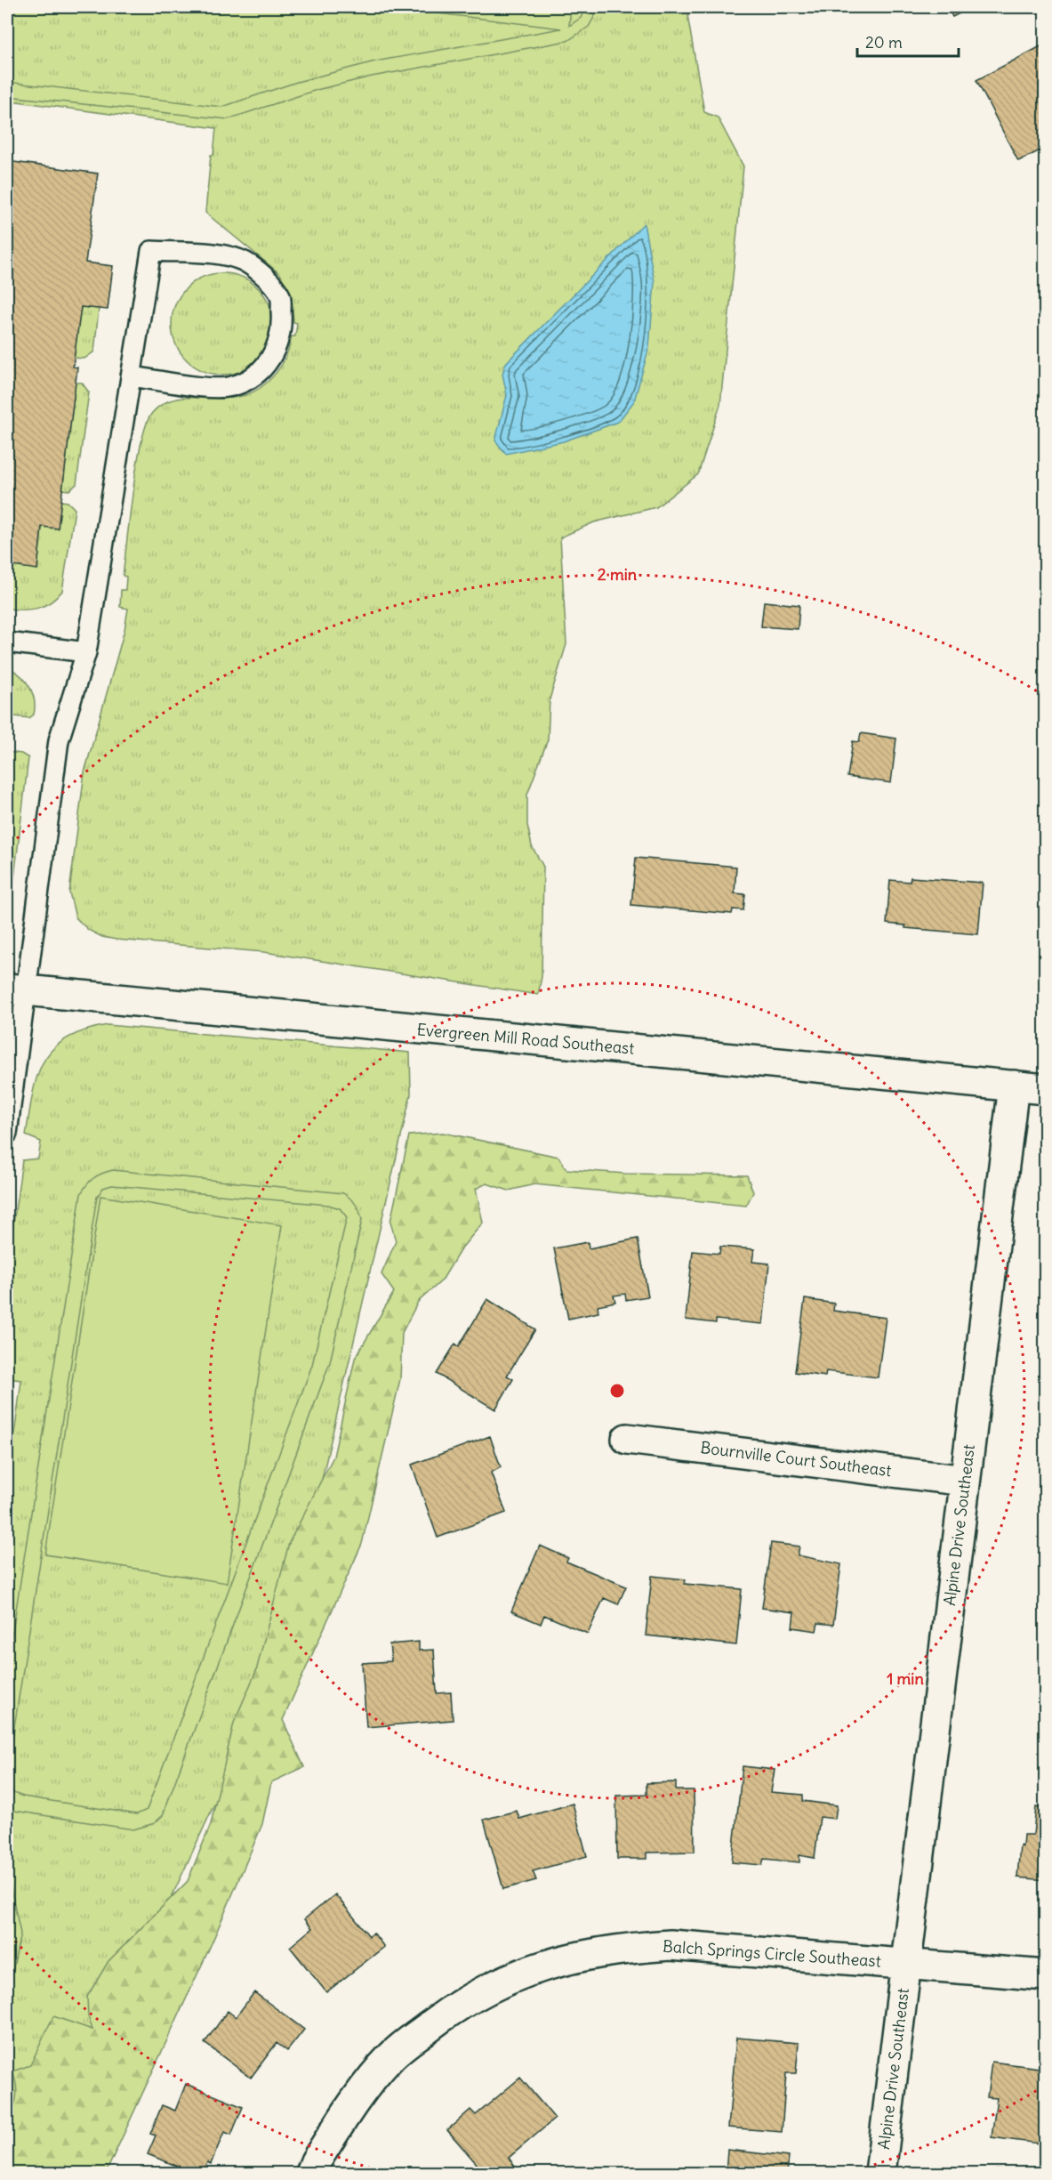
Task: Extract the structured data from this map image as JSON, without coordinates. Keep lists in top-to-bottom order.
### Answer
{
  "streets": {
    "street": [
      "Evergreen Mill Road Southeast",
      "Bournville Court Southeast",
      "Alpine Drive Southeast",
      "Balch Springs Circle Southeast"
    ]
  },
  "crossings": [
    ["Evergreen Mill Road Southeast", "Alpine Drive Southeast"],
    ["Bournville Court Southeast", "Alpine Drive Southeast"],
    ["Alpine Drive Southeast", "Balch Springs Circle Southeast"]
  ],
  "scale_bar": "20 m",
  "rings": ["2 min", "1 min"]
}
